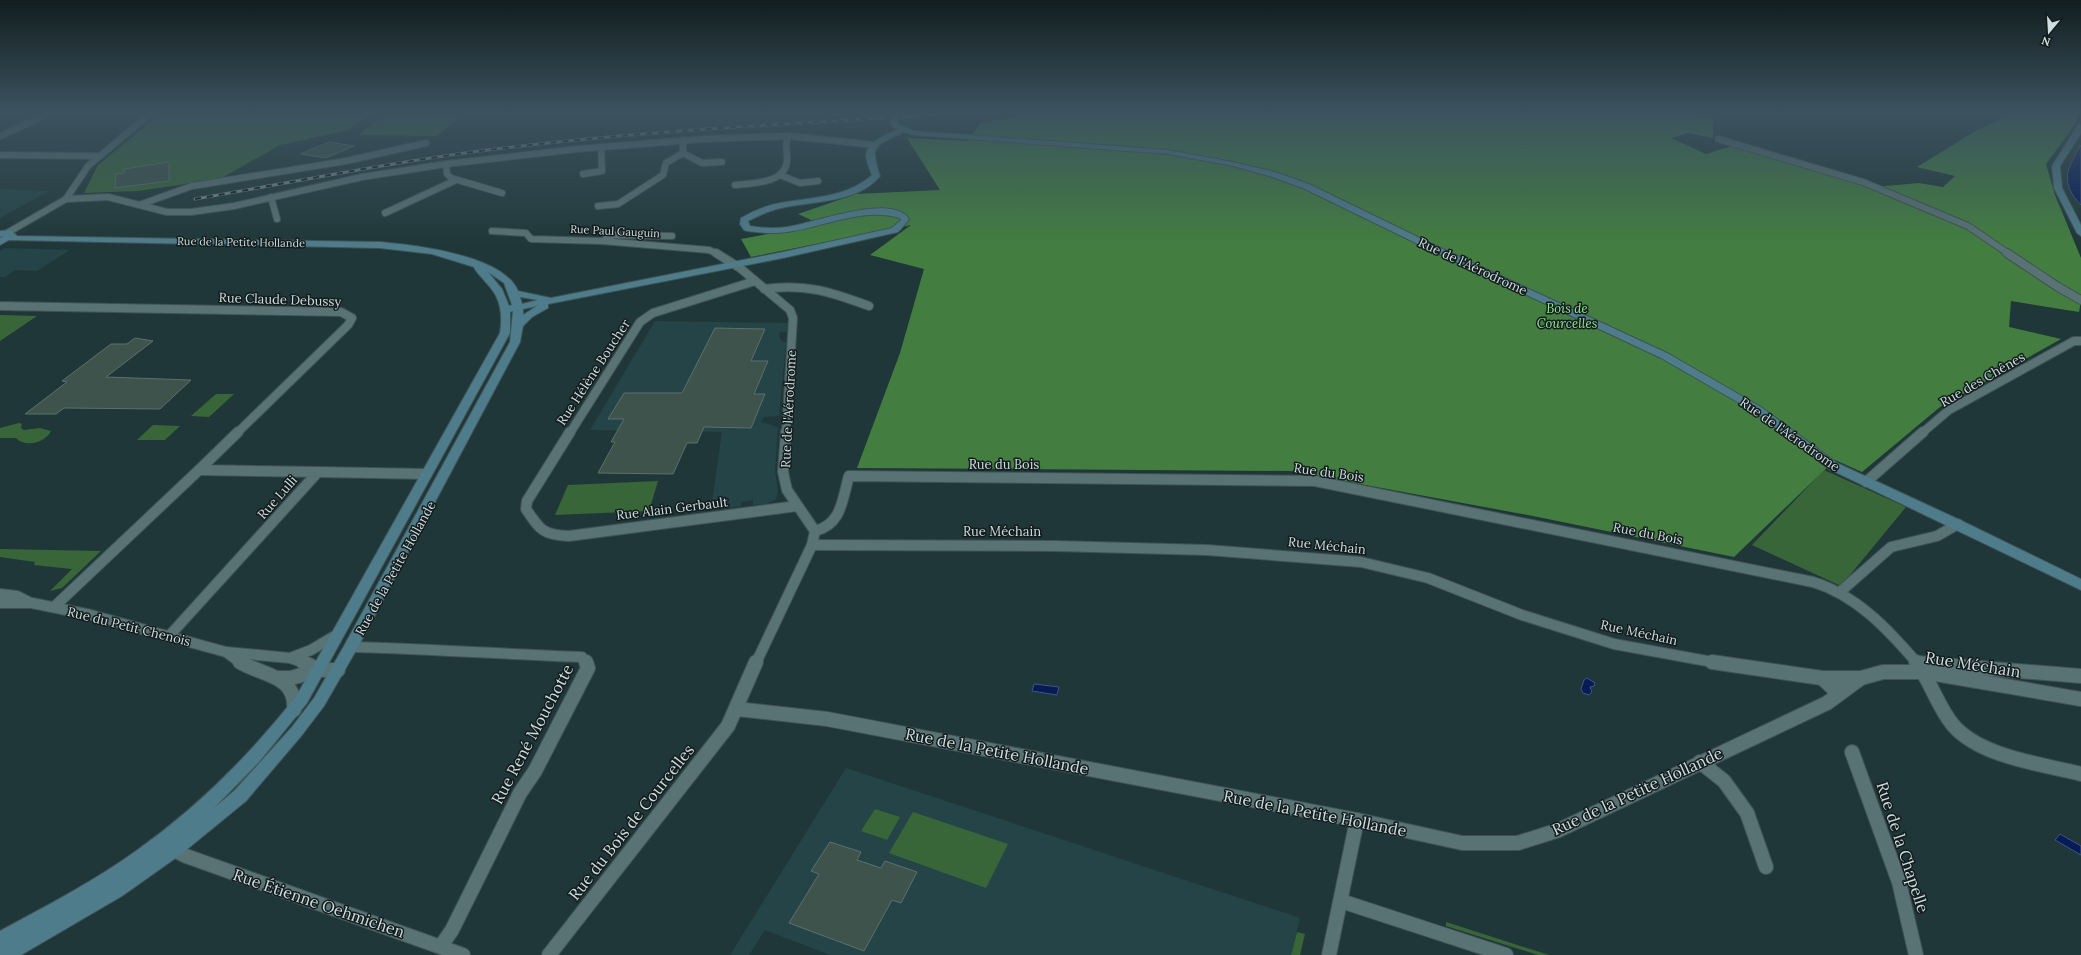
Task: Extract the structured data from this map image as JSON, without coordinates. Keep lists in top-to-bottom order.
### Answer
{
  "streets": {
    "street": [
      "Rue Paul Gauguin",
      "Rue de la Petite Hollande",
      "Rue de l'Aérodrome",
      "Rue Claude Debussy",
      "Rue Hélène Boucher",
      "Rue des Chênes",
      "Rue du Bois",
      "Rue Lulli",
      "Rue Alain Gerbault",
      "Rue Méchain",
      "Rue du Petit Chenois",
      "Rue René Mouchotte",
      "Rue du Bois de Courcelles",
      "Rue de la Chapelle",
      "Rue Étienne Oehmichen"
    ]
  },
  "crossings": [
    ["Rue Paul Gauguin", "Rue de l'Aérodrome"],
    ["Rue de la Petite Hollande", "Rue Méchain"],
    ["Rue de la Petite Hollande", "Rue du Petit Chenois"],
    ["Rue de la Petite Hollande", "Rue René Mouchotte"],
    ["Rue de la Petite Hollande", "Rue du Bois de Courcelles"],
    ["Rue de la Petite Hollande", "Rue Étienne Oehmichen"],
    ["Rue de l'Aérodrome", "Rue Hélène Boucher"],
    ["Rue de l'Aérodrome", "Rue des Chênes"],
    ["Rue de l'Aérodrome", "Rue du Bois"],
    ["Rue de l'Aérodrome", "Rue Alain Gerbault"],
    ["Rue Claude Debussy", "Rue Lulli"],
    ["Rue Hélène Boucher", "Rue Alain Gerbault"],
    ["Rue du Bois", "Rue Méchain"],
    ["Rue Lulli", "Rue du Petit Chenois"],
    ["Rue René Mouchotte", "Rue Étienne Oehmichen"]
  ],
  "parks": ["Bois de Courcelles"],
  "north": "bottom"
}
